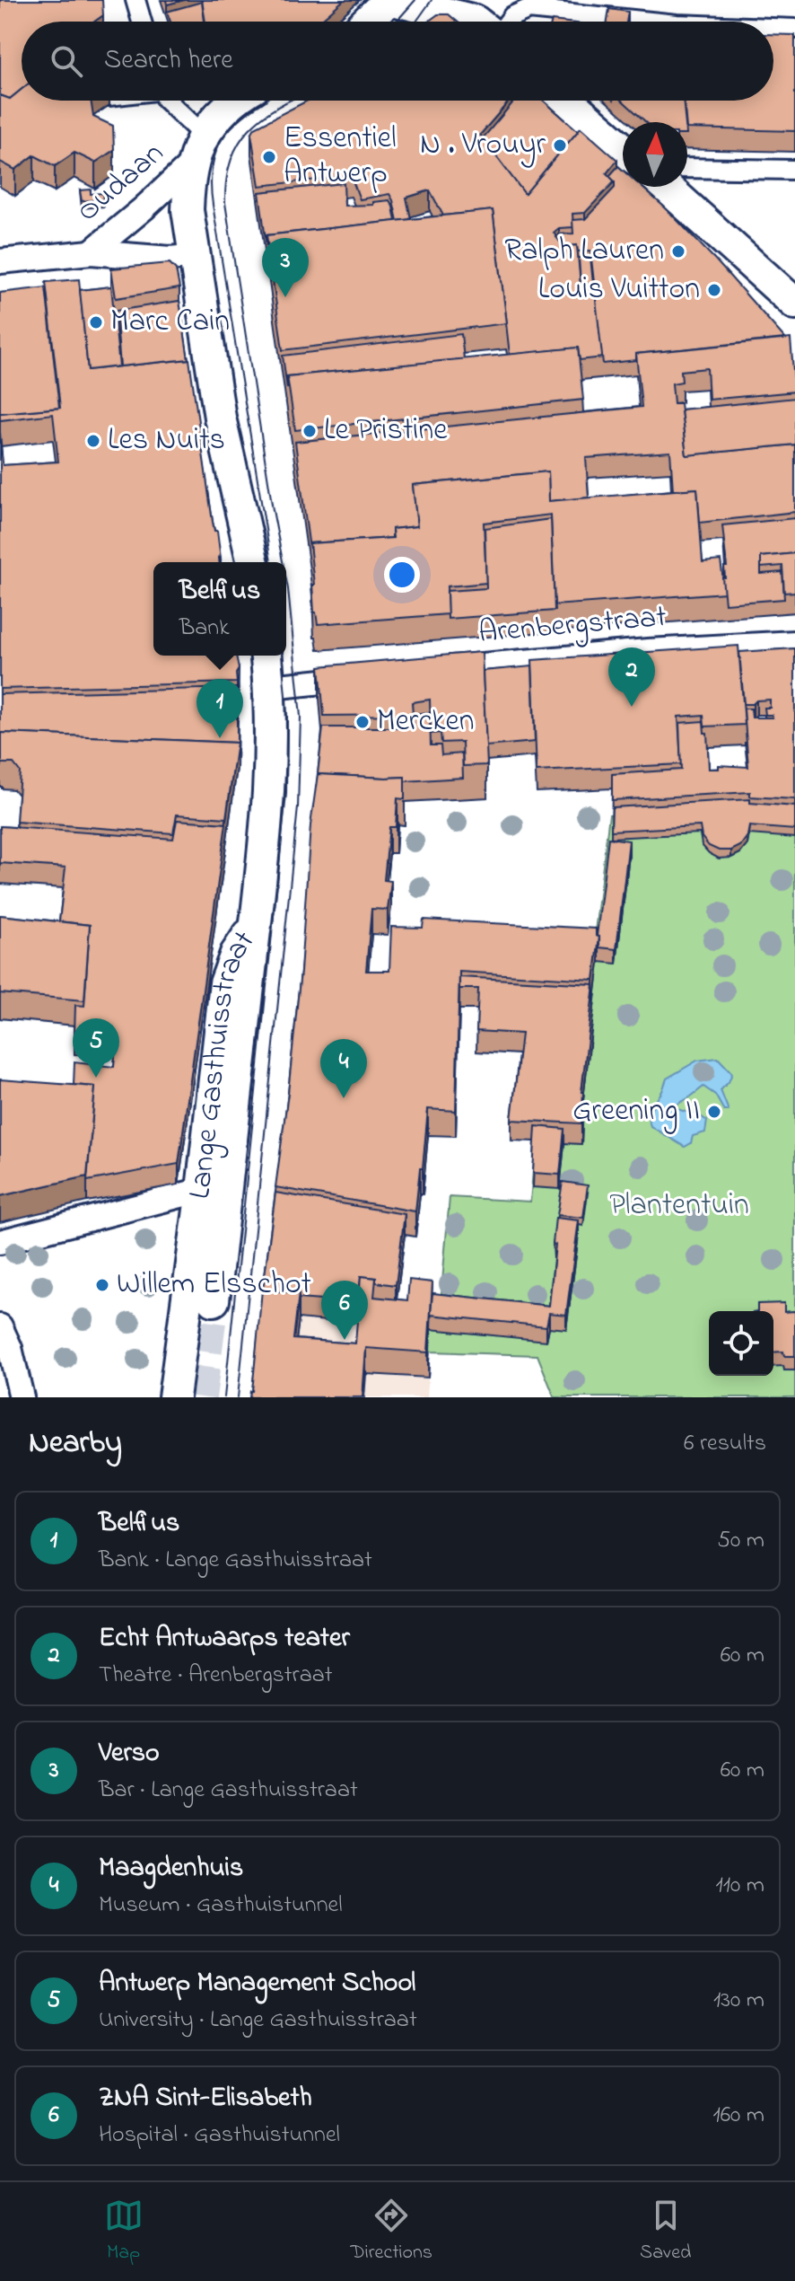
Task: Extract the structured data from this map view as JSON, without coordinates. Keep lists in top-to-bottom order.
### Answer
{
  "streets": {
    "street": ["Oudaan", "Arenbergstraat", "Lange Gasthuisstraat"]
  },
  "parks": ["Plantentuin"],
  "places": [
    "N . Vrouyr",
    "Essentiel Antwerp",
    "Ralph Lauren",
    "Louis Vuitton",
    "Marc Cain",
    "Le Pristine",
    "Les Nuits",
    "Mercken",
    "Greening II",
    "Willem Elsschot"
  ],
  "north": "top",
  "page": {
    "search": "Search here",
    "pins": [
      "3",
      "2",
      "1",
      "5",
      "4",
      "6"
    ],
    "popup": ["Belfius", "Bank"],
    "heading": ["Nearby", "6 results"],
    "list": [
      {
        "mark": "1",
        "name": "Belfius",
        "note": "Bank · Lange Gasthuisstraat",
        "value": "50 m"
      },
      {
        "mark": "2",
        "name": "Echt Antwaarps teater",
        "note": "Theatre · Arenbergstraat",
        "value": "60 m"
      },
      {
        "mark": "3",
        "name": "Verso",
        "note": "Bar · Lange Gasthuisstraat",
        "value": "60 m"
      },
      {
        "mark": "4",
        "name": "Maagdenhuis",
        "note": "Museum · Gasthuistunnel",
        "value": "110 m"
      },
      {
        "mark": "5",
        "name": "Antwerp Management School",
        "note": "University · Lange Gasthuisstraat",
        "value": "130 m"
      },
      {
        "mark": "6",
        "name": "ZNA Sint-Elisabeth",
        "note": "Hospital · Gasthuistunnel",
        "value": "160 m"
      }
    ],
    "nav": ["Map", "Directions", "Saved"]
  }
}
